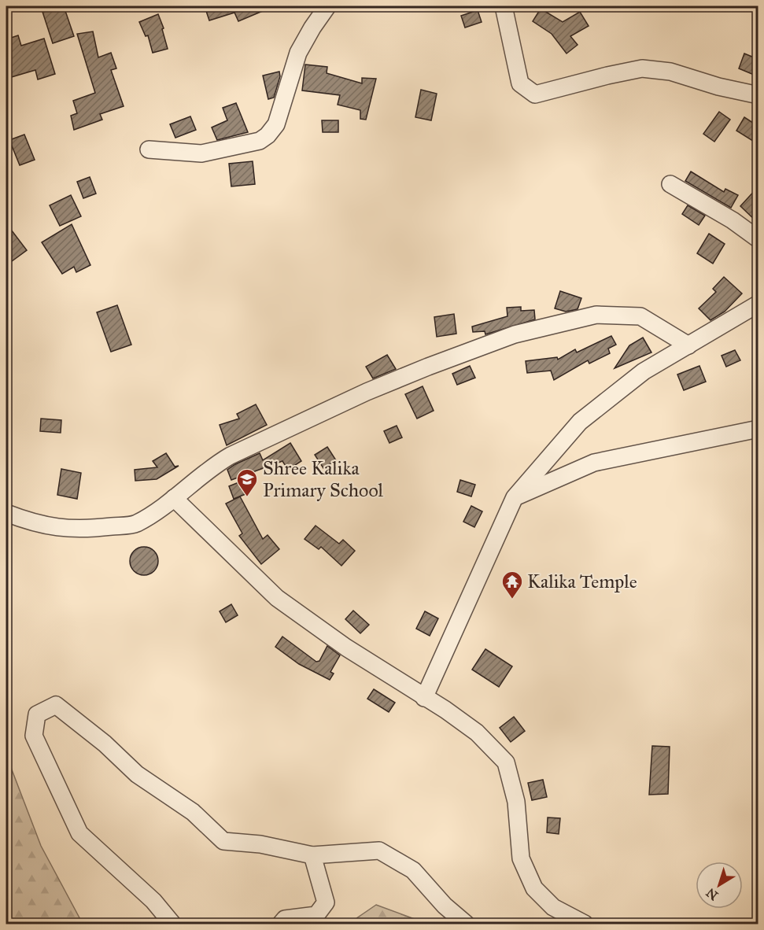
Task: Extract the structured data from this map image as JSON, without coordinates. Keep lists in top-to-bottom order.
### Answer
{
  "places": {
    "school or university": ["Shree Kalika Primary School"],
    "temple": ["Kalika Temple"]
  },
  "north": "bottom left"
}
